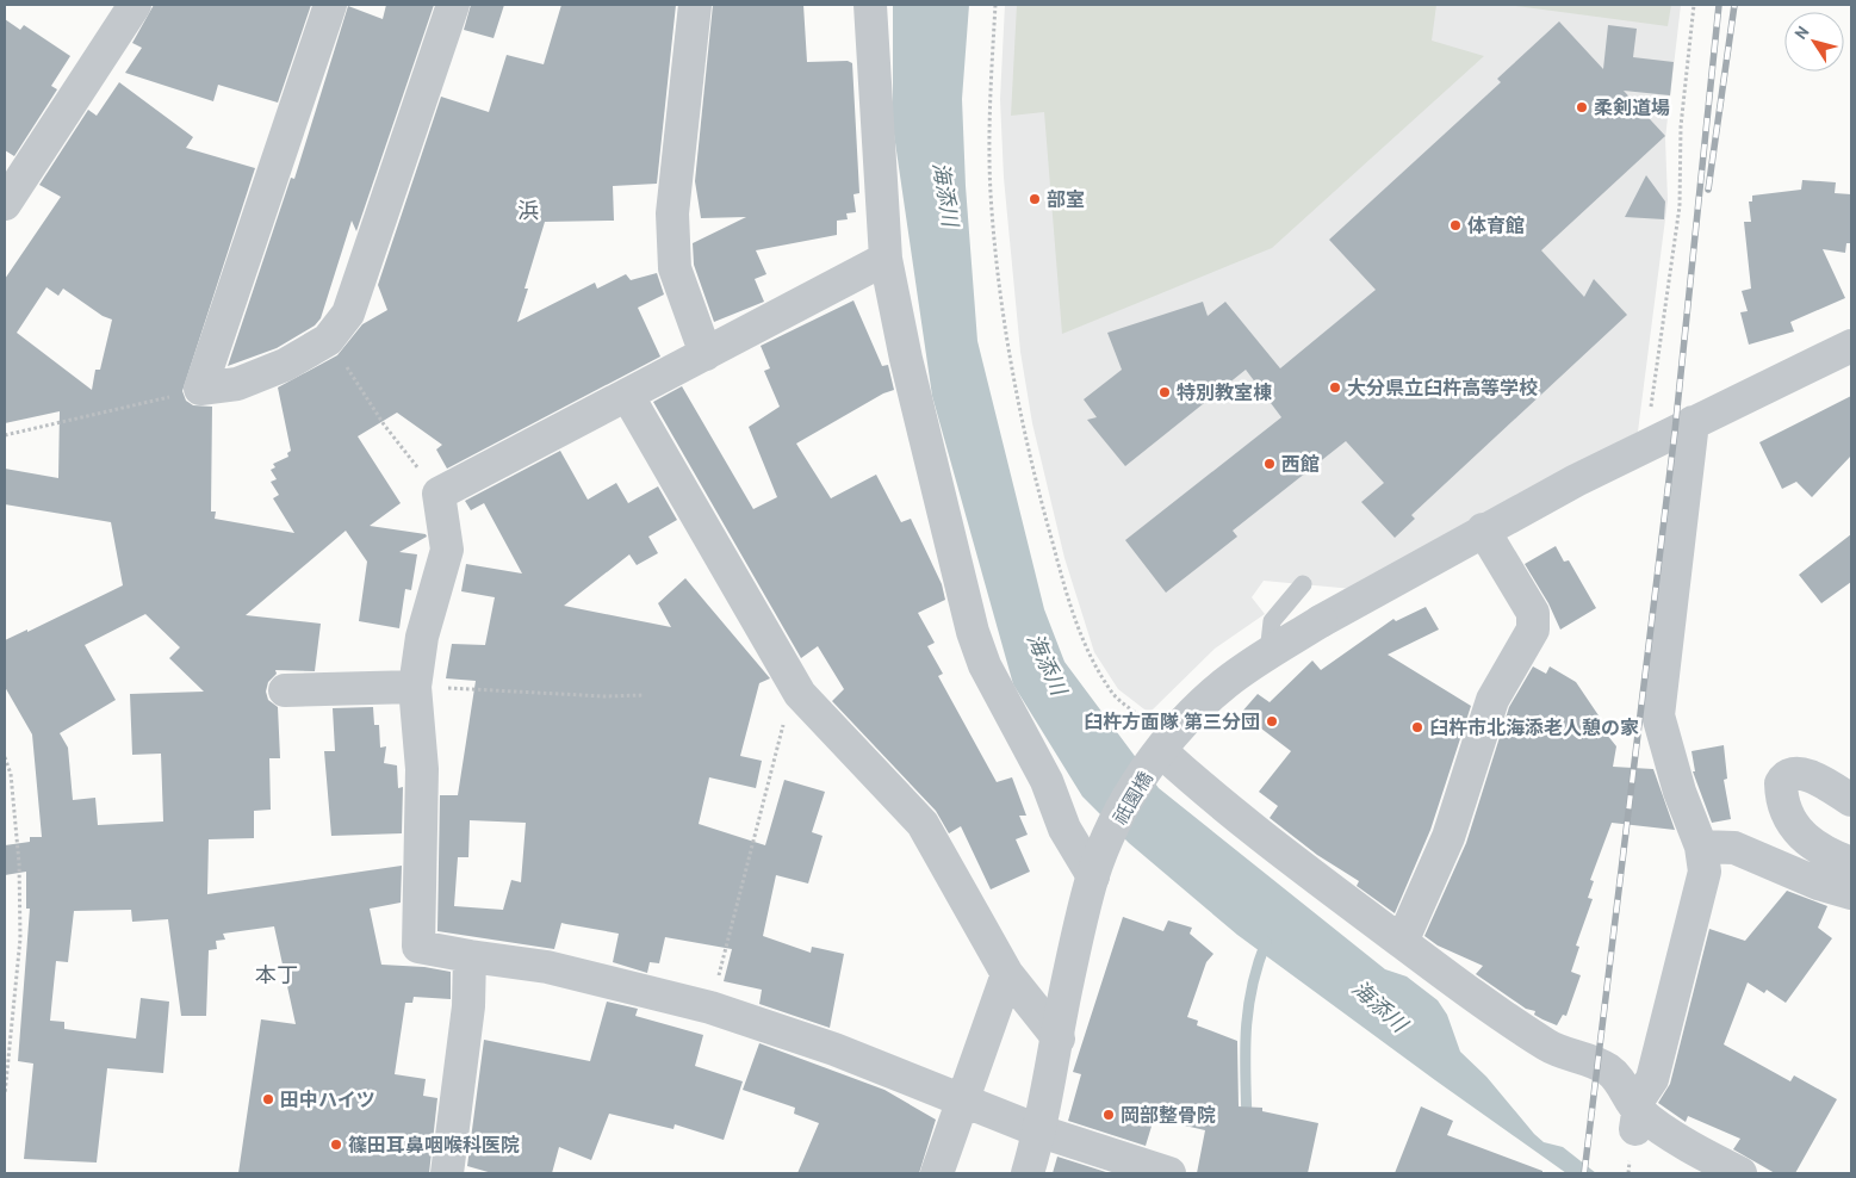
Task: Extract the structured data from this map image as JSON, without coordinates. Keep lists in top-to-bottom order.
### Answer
{
  "streets": {
    "street": ["祇園橋"]
  },
  "districts": ["浜", "本丁"],
  "water": ["海添川"],
  "places": [
    "柔剣道場",
    "部室",
    "体育館",
    "大分県立臼杵高等学校",
    "特別教室棟",
    "西館",
    "臼杵方面隊 第三分団",
    "臼杵市北海添老人憩の家",
    "田中ハイツ",
    "岡部整骨院",
    "篠田耳鼻咽喉科医院"
  ],
  "north": "top left"
}
